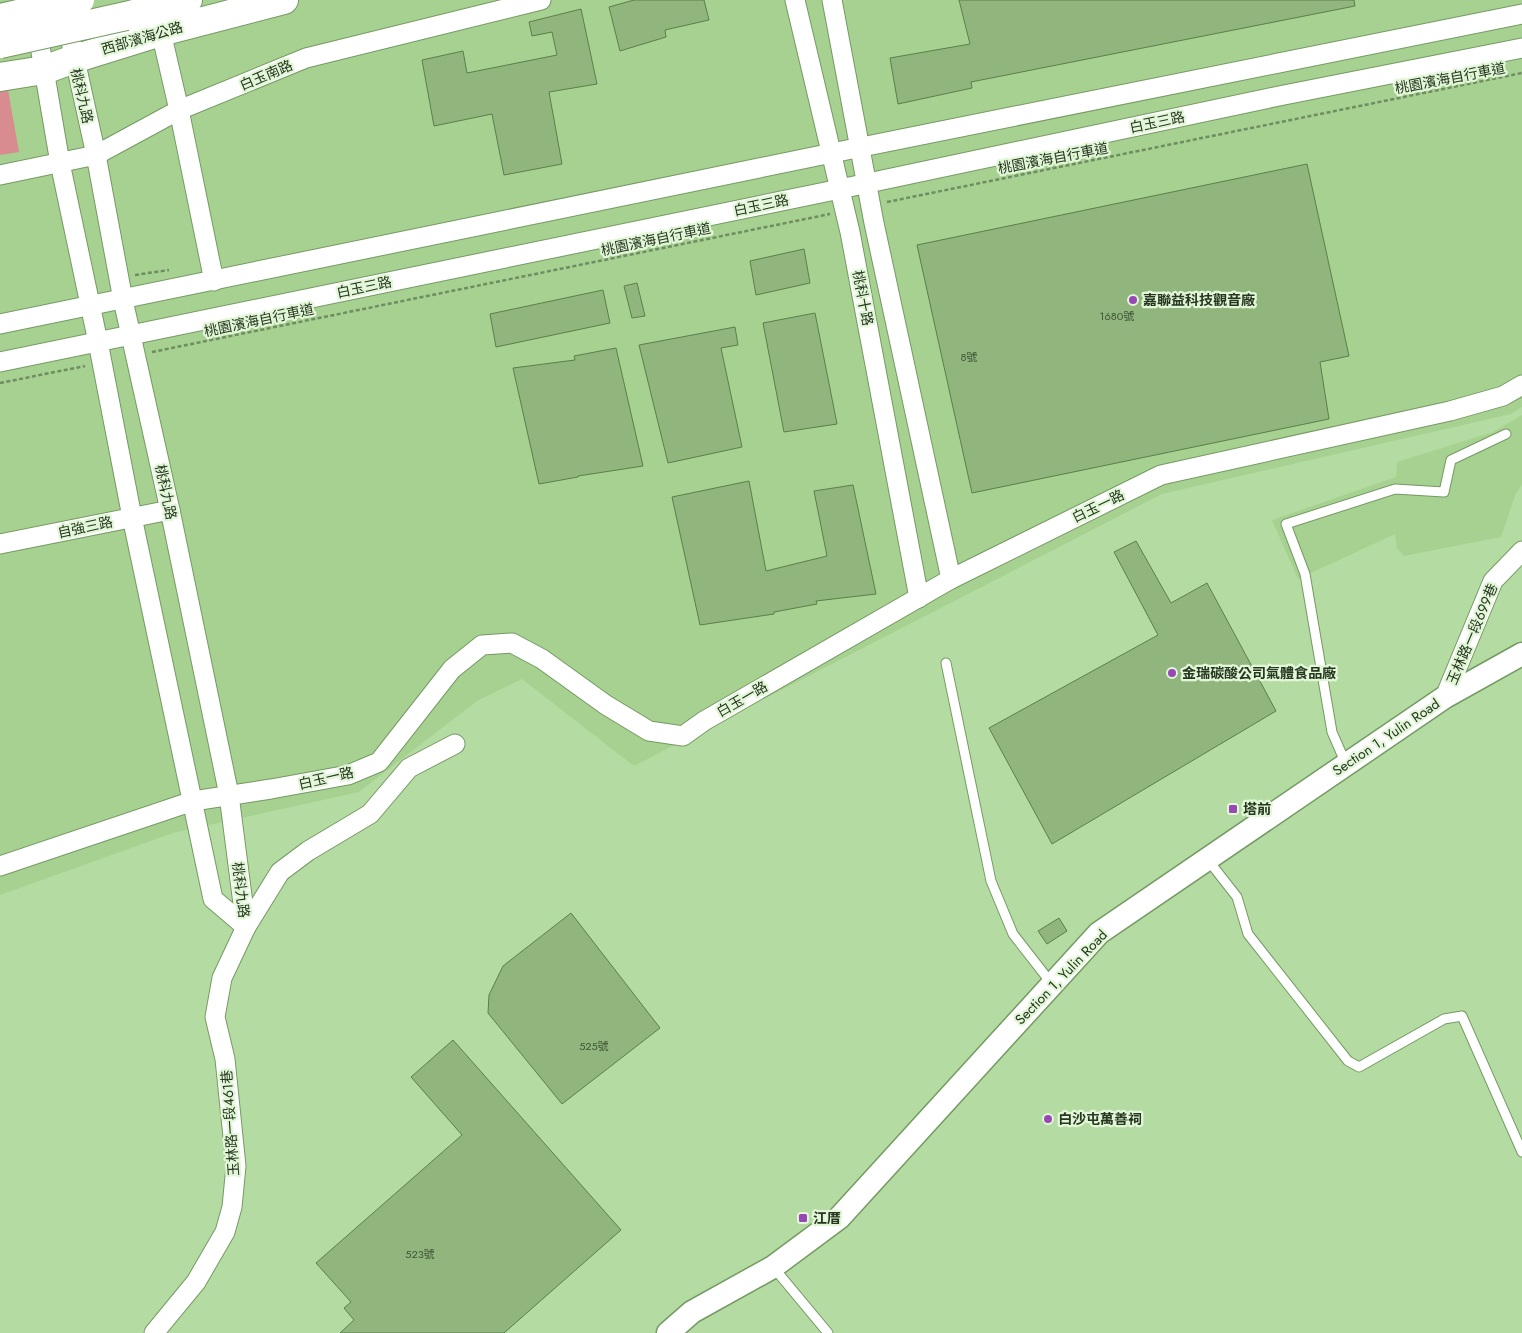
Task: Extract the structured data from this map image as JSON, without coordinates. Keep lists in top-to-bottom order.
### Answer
{
  "streets": {
    "main road": ["西部濱海公路"],
    "street": [
      "白玉南路",
      "桃科九路",
      "白玉三路",
      "桃科十路",
      "白玉一路",
      "自強三路",
      "玉林路一段699巷",
      "Section 1, Yulin Road",
      "玉林路一段461巷"
    ],
    "path": ["桃園濱海自行車道"]
  },
  "crossings": [
    ["西部濱海公路", "桃科九路"],
    ["白玉南路", "桃科九路"],
    ["桃園濱海自行車道", "桃科九路"],
    ["桃園濱海自行車道", "桃科十路"],
    ["桃科九路", "白玉三路"],
    ["桃科九路", "白玉一路"],
    ["桃科九路", "自強三路"],
    ["桃科九路", "玉林路一段461巷"],
    ["白玉三路", "桃科十路"],
    ["桃科十路", "白玉一路"],
    ["玉林路一段699巷", "Section 1, Yulin Road"]
  ],
  "places": {
    "other": ["嘉聯益科技觀音廠", "金瑞碳酸公司氣體食品廠", "白沙屯萬善祠"],
    "transit": ["塔前", "江厝"]
  },
  "house_numbers": [
    "1680號",
    "8號",
    "525號",
    "523號"
  ]
}
